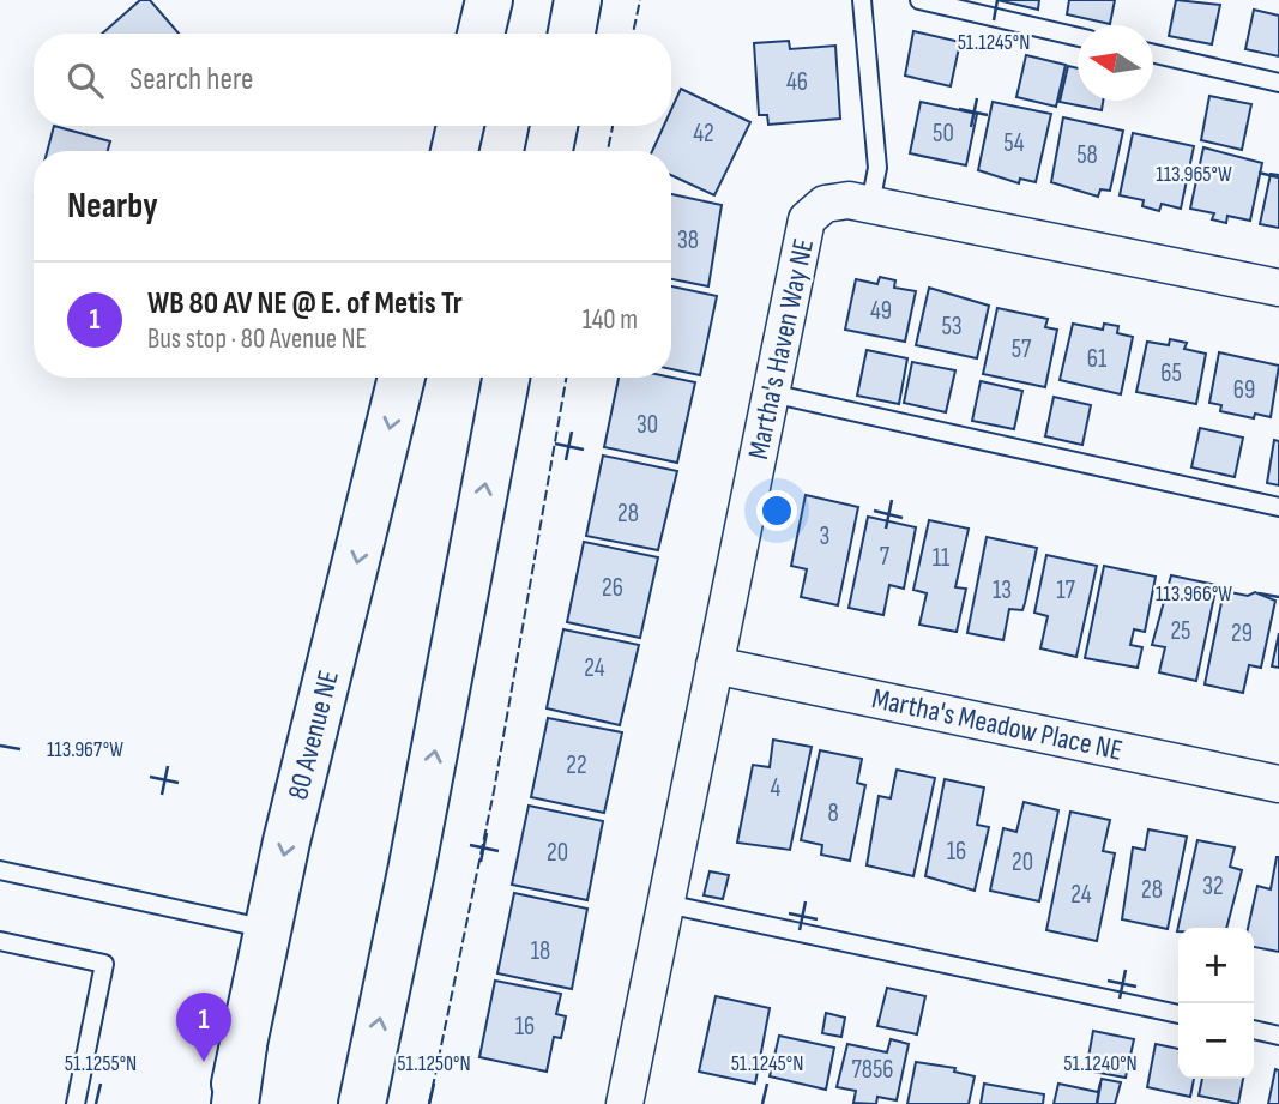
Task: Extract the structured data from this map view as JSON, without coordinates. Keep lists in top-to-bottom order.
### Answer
{
  "streets": {
    "main road": ["80 Avenue NE"],
    "street": ["Martha's Haven Way NE", "Martha's Meadow Place NE"]
  },
  "crossings": [
    ["Martha's Haven Way NE", "Martha's Meadow Place NE"]
  ],
  "house_numbers": [
    "46",
    "42",
    "50",
    "54",
    "58",
    "38",
    "49",
    "53",
    "57",
    "61",
    "65",
    "69",
    "30",
    "28",
    "3",
    "7",
    "11",
    "26",
    "13",
    "17",
    "25",
    "29",
    "24",
    "22",
    "4",
    "8",
    "16",
    "20",
    "20",
    "32",
    "28",
    "24",
    "18",
    "16",
    "7856"
  ],
  "north": "left",
  "page": {
    "search": "Search here",
    "heading": "Nearby",
    "list": [
      {
        "mark": "1",
        "name": "WB 80 AV NE @ E. of Metis Tr",
        "note": "Bus stop · 80 Avenue NE",
        "value": "140 m"
      }
    ],
    "map_buttons": ["+", "−"],
    "pins": "1"
  },
  "coordinates": [
    "51.1245°N",
    "113.965°W",
    "113.966°W",
    "113.967°W",
    "51.1255°N",
    "51.1250°N",
    "51.1240°N"
  ]
}
